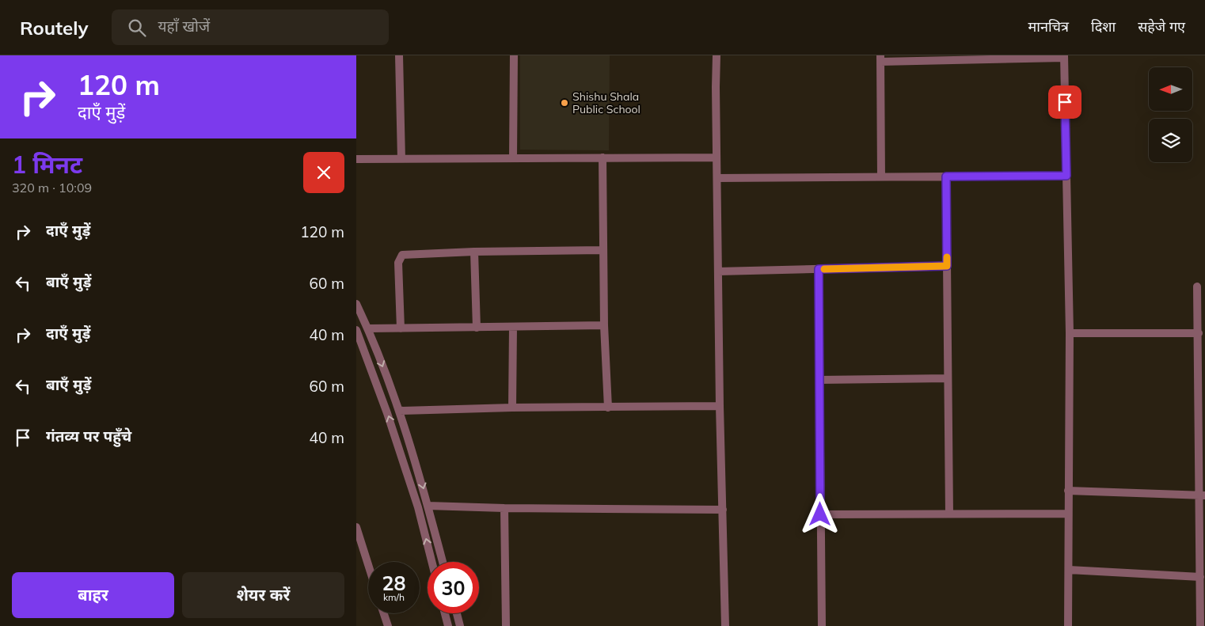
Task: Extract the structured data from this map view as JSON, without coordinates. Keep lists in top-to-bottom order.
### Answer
{
  "places": ["Shishu Shala Public School"],
  "north": "left",
  "page": {
    "header": "Routely",
    "search": "यहाँ खोजें",
    "nav": ["मानचित्र", "दिशा", "सहेजे गए"],
    "turn": ["120 m", "दाएँ मुड़ें"],
    "heading": ["1 मिनट", "320 m · 10:09"],
    "list": [
      {
        "name": "दाएँ मुड़ें",
        "value": "120 m"
      },
      {
        "name": "बाएँ मुड़ें",
        "value": "60 m"
      },
      {
        "name": "दाएँ मुड़ें",
        "value": "40 m"
      },
      {
        "name": "बाएँ मुड़ें",
        "value": "60 m"
      },
      {
        "name": "गंतव्य पर पहुँचे",
        "value": "40 m"
      }
    ],
    "speed": "28 km/h",
    "limit": "30",
    "buttons": ["बाहर", "शेयर करें"]
  }
}
